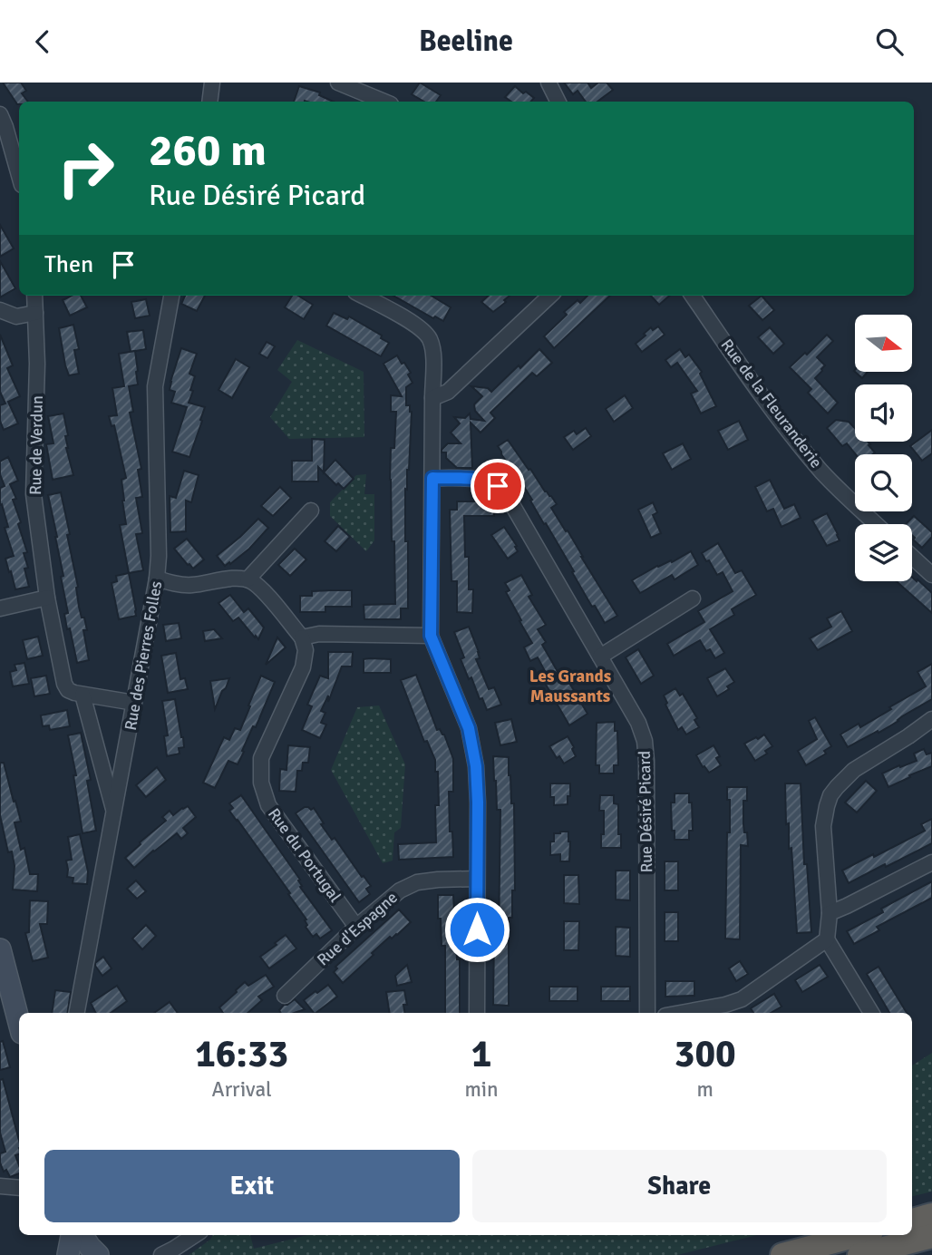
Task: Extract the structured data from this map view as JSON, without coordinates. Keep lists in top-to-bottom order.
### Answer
{
  "streets": {
    "street": [
      "Rue de la Fleuranderie",
      "Rue de Verdun",
      "Rue des Pierres Folles",
      "Rue Désiré Picard",
      "Rue du Portugal",
      "Rue d'Espagne"
    ]
  },
  "crossings": [
    ["Rue de Verdun", "Rue des Pierres Folles"],
    ["Rue du Portugal", "Rue d'Espagne"]
  ],
  "districts": ["Les Grands Maussants"],
  "north": "right",
  "page": {
    "header": "Beeline",
    "turn": ["260 m", "Rue Désiré Picard"],
    "then": "Then",
    "eta": [
      "16:33",
      "Arrival",
      "1",
      "min",
      "300",
      "m"
    ],
    "buttons": ["Exit", "Share"]
  }
}
